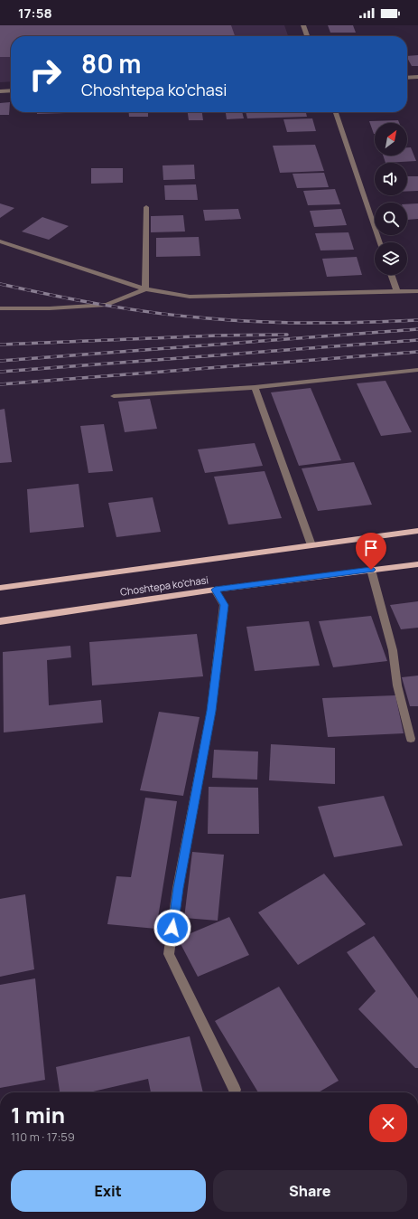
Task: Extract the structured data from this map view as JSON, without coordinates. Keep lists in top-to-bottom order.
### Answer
{
  "streets": {
    "main road": ["Choshtepa ko'chasi"]
  },
  "north": "top right",
  "page": {
    "status": "17:58",
    "turn": ["80 m", "Choshtepa ko'chasi"],
    "heading": ["1 min", "110 m · 17:59"],
    "buttons": ["Exit", "Share"]
  }
}
